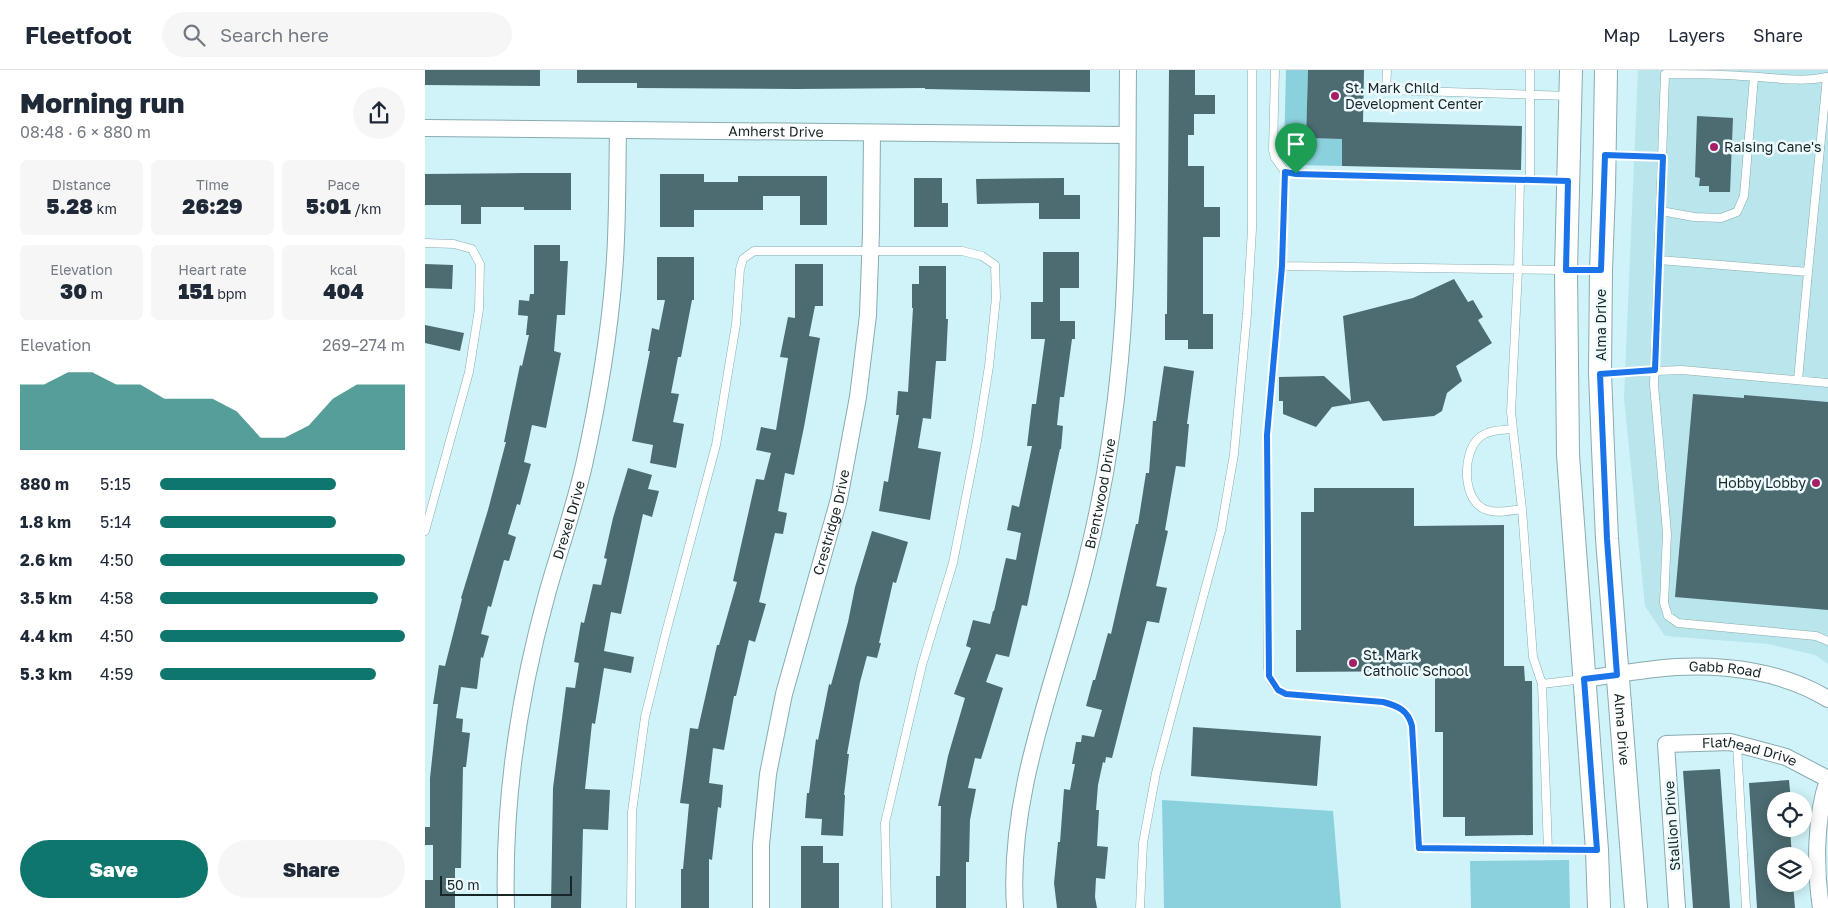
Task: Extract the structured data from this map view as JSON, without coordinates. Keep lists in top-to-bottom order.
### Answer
{
  "streets": {
    "main road": ["Alma Drive"],
    "street": [
      "Amherst Drive",
      "Brentwood Drive",
      "Drexel Drive",
      "Crestridge Drive",
      "Gabb Road",
      "Flathead Drive",
      "Stallion Drive"
    ]
  },
  "crossings": [
    ["Amherst Drive", "Brentwood Drive"],
    ["Amherst Drive", "Drexel Drive"],
    ["Amherst Drive", "Crestridge Drive"],
    ["Alma Drive", "Gabb Road"],
    ["Flathead Drive", "Stallion Drive"]
  ],
  "places": [
    "St. Mark Child Development Center",
    "Raising Cane's",
    "Hobby Lobby",
    "St. Mark Catholic School"
  ],
  "scale_bar": "50 m",
  "page": {
    "header": "Fleetfoot",
    "search": "Search here",
    "nav": ["Map", "Layers", "Share"],
    "heading": ["Morning run", "08:48 · 6 × 880 m"],
    "stats": [
      ["Distance", "5.28 km"],
      ["Time", "26:29"],
      ["Pace", "5:01 /km"],
      ["Elevation", "30 m"],
      ["Heart rate", "151 bpm"],
      ["kcal", "404"]
    ],
    "chart": ["Elevation", "269–274 m"],
    "list": [
      {
        "name": "880 m",
        "note": "5:15"
      },
      {
        "name": "1.8 km",
        "note": "5:14"
      },
      {
        "name": "2.6 km",
        "note": "4:50"
      },
      {
        "name": "3.5 km",
        "note": "4:58"
      },
      {
        "name": "4.4 km",
        "note": "4:50"
      },
      {
        "name": "5.3 km",
        "note": "4:59"
      }
    ],
    "buttons": ["Save", "Share"],
    "scale": "50 m"
  }
}
